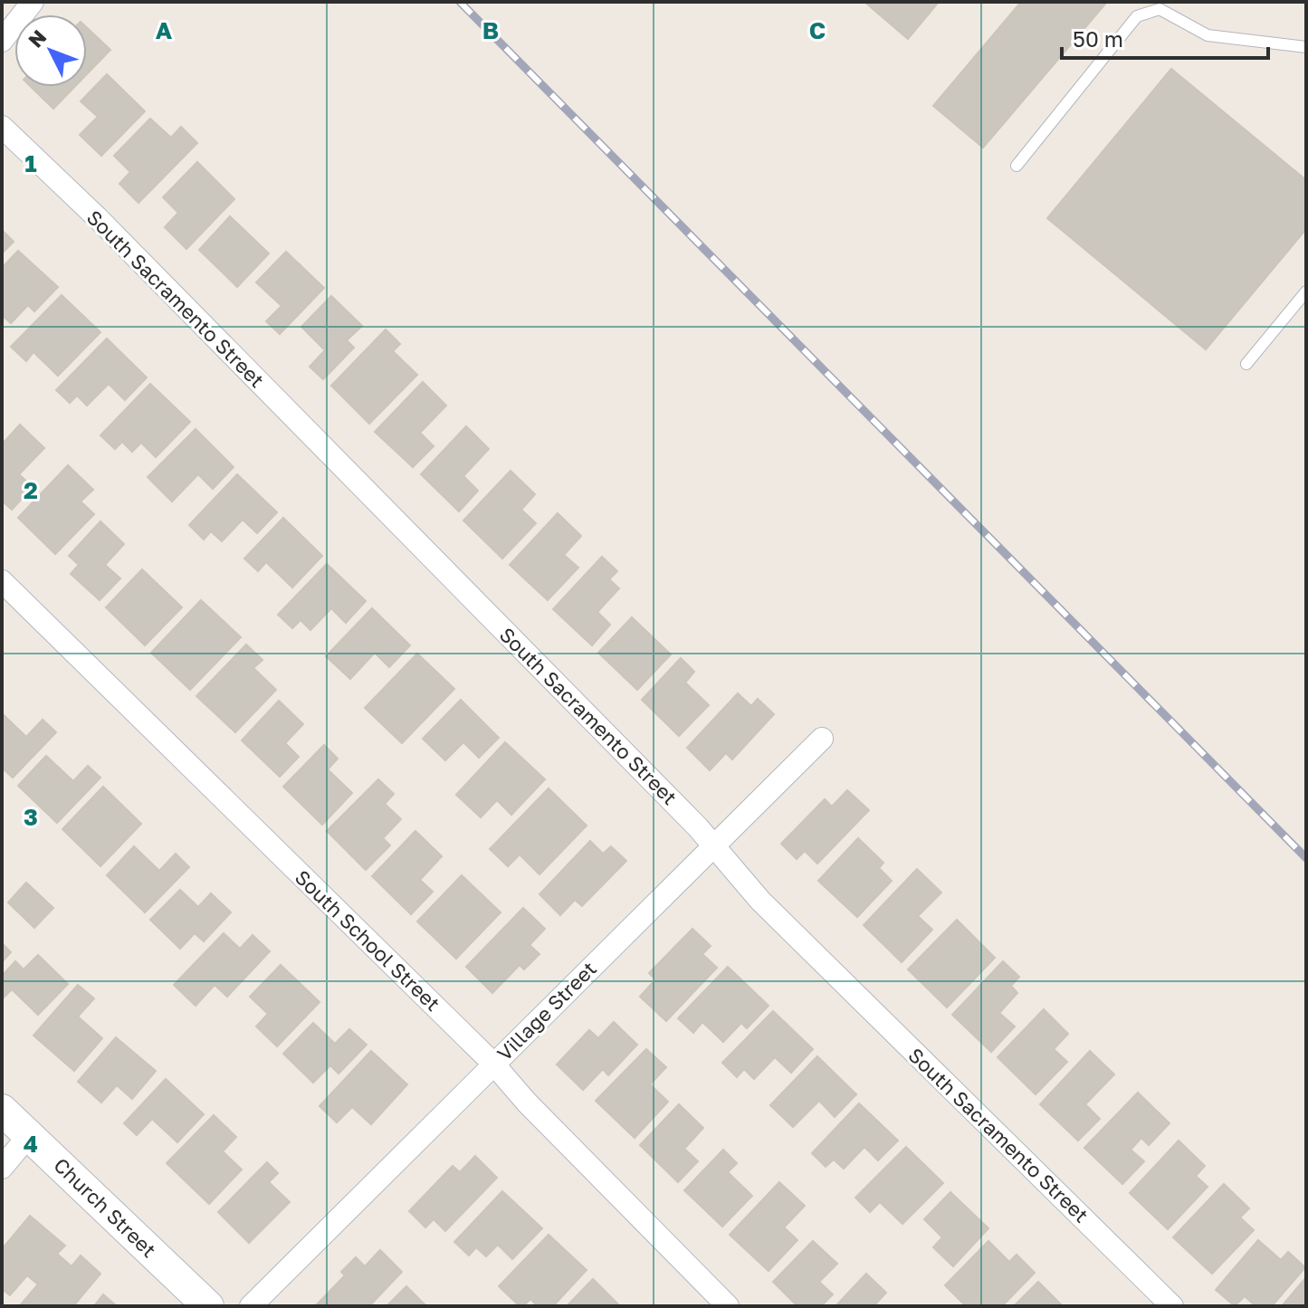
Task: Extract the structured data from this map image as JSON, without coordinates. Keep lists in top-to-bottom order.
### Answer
{
  "streets": {
    "street": [
      "South Sacramento Street",
      "South School Street",
      "Village Street",
      "Church Street"
    ]
  },
  "crossings": [
    ["South Sacramento Street", "Village Street"],
    ["South School Street", "Village Street"]
  ],
  "scale_bar": "50 m",
  "north": "top left",
  "grid": {
    "columns": ["A", "B", "C"],
    "rows": [
      "1",
      "2",
      "3",
      "4"
    ]
  }
}
